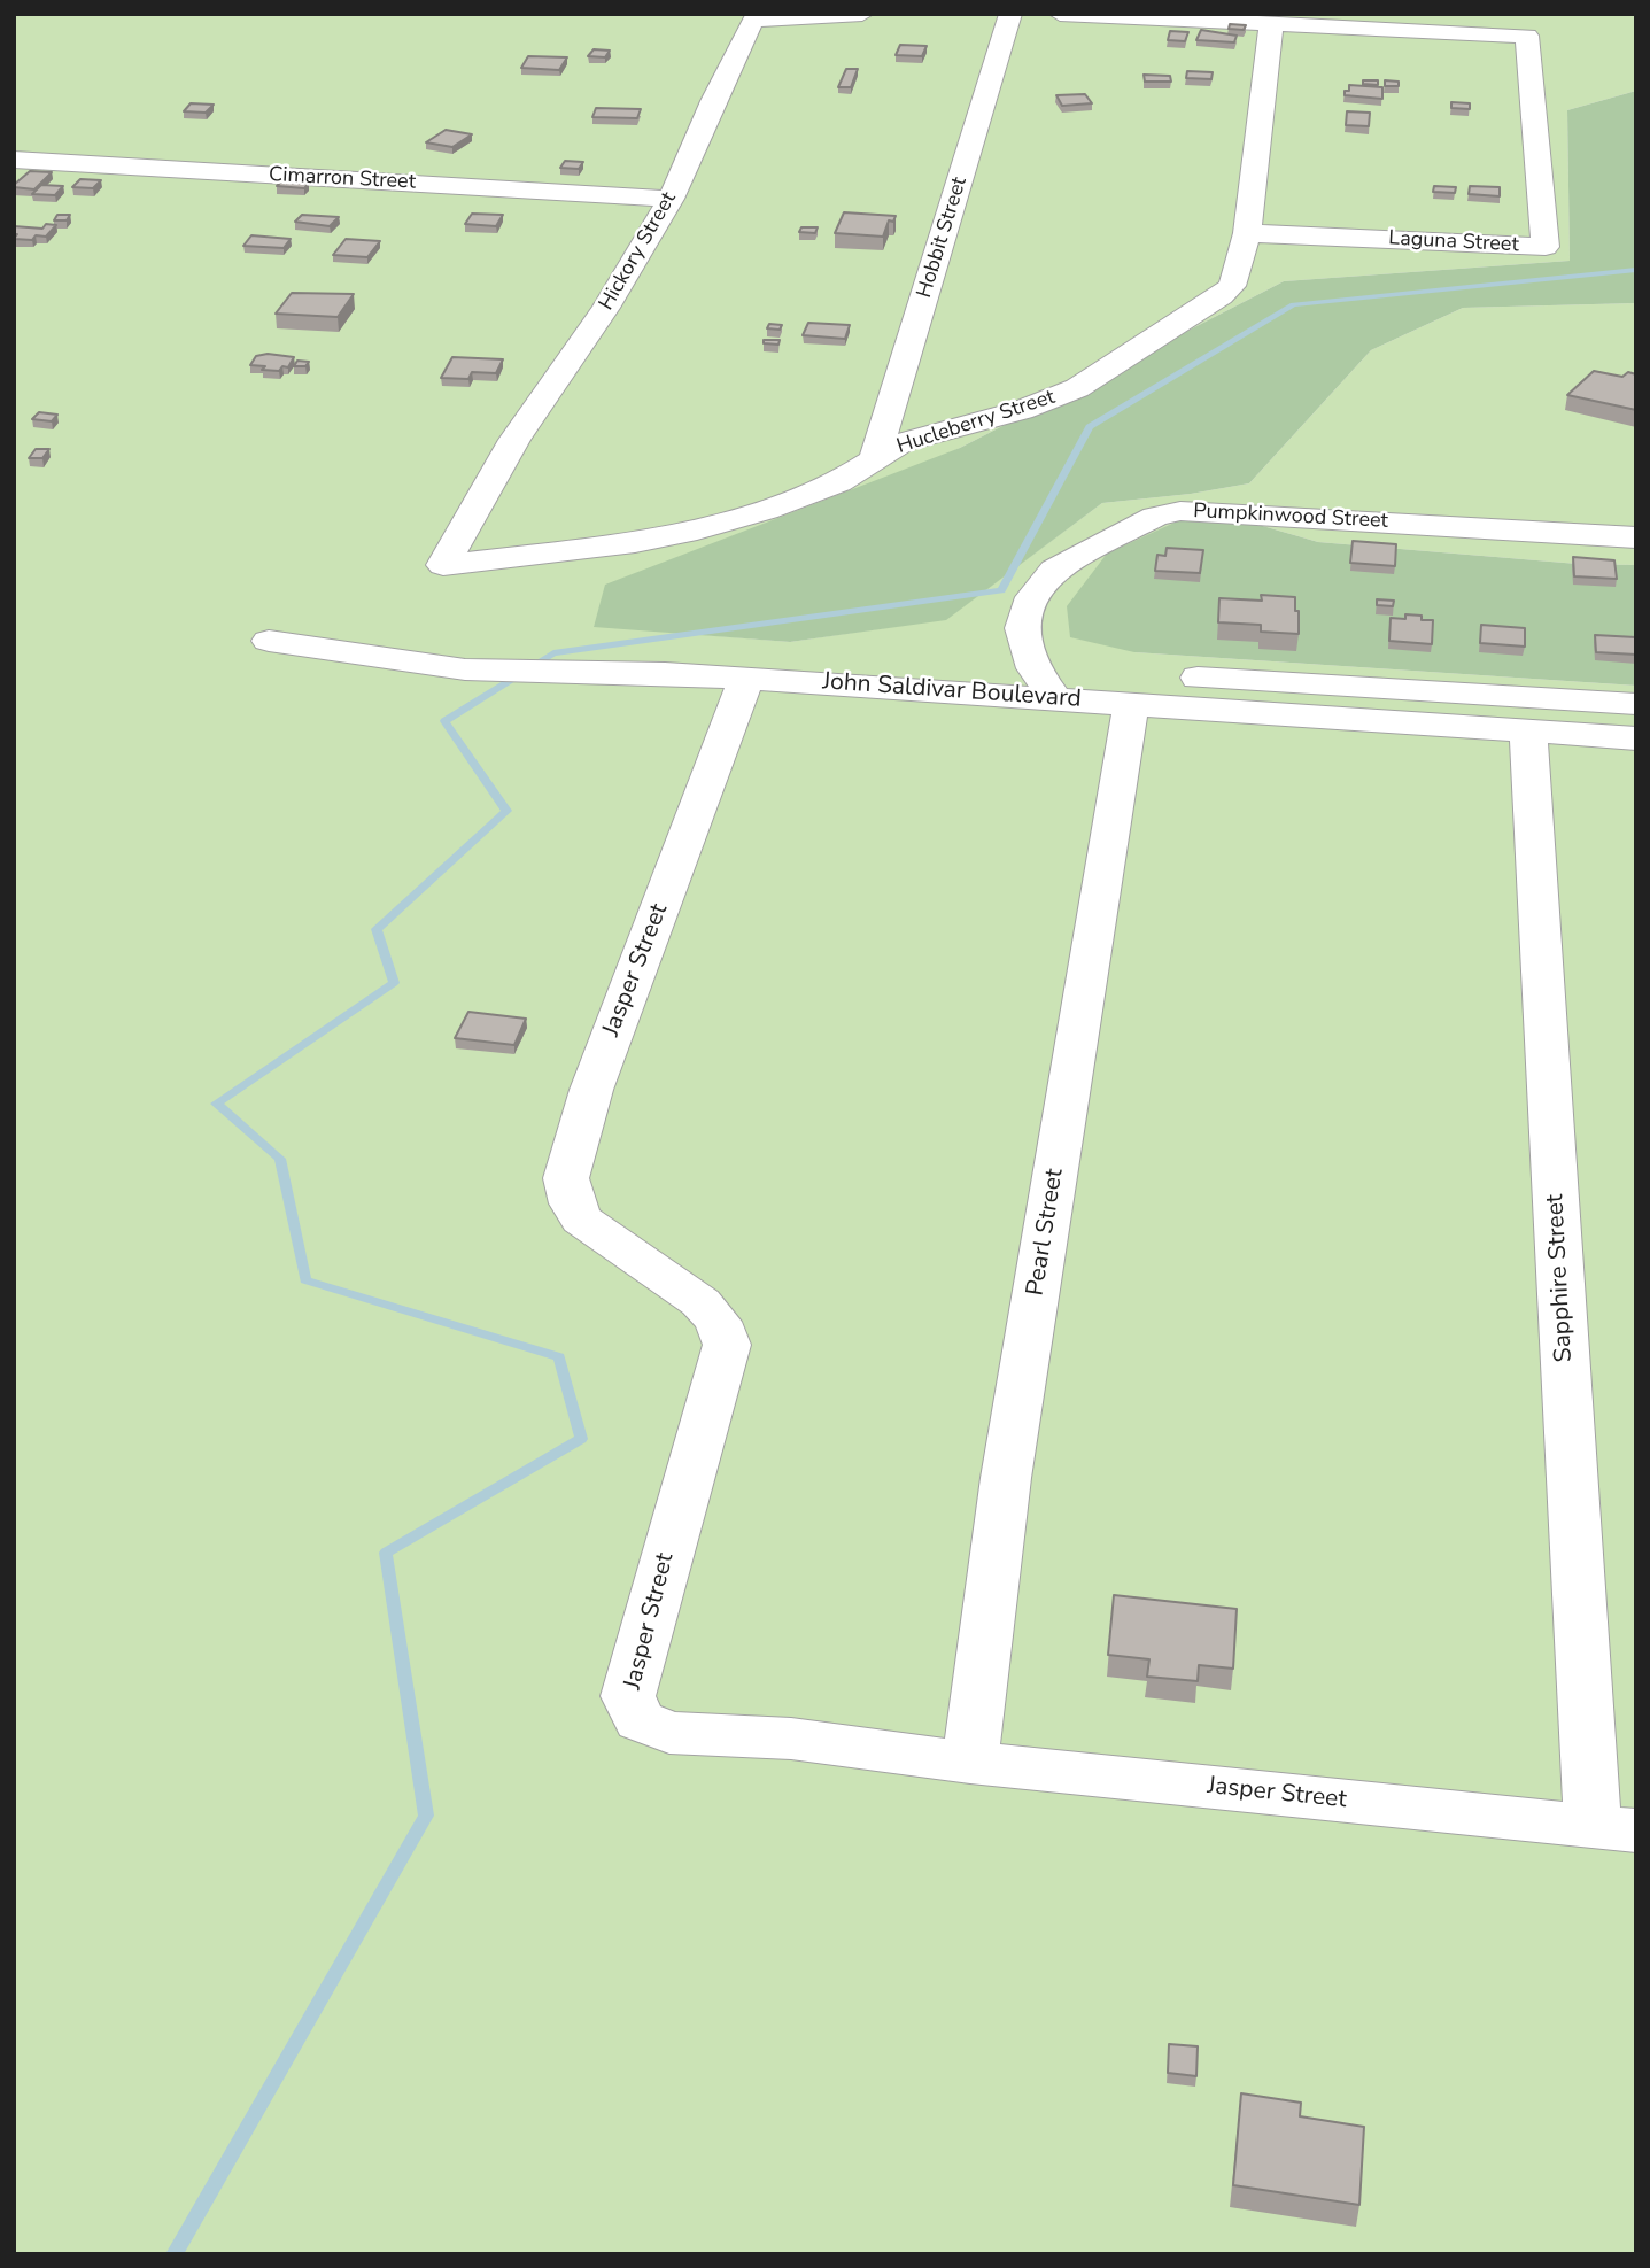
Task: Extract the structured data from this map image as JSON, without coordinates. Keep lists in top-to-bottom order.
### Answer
{
  "streets": {
    "street": [
      "Cimarron Street",
      "Hobbit Street",
      "Laguna Street",
      "Hickory Street",
      "Hucleberry Street",
      "Pumpkinwood Street",
      "John Saldivar Boulevard",
      "Jasper Street",
      "Pearl Street",
      "Sapphire Street"
    ]
  },
  "crossings": [
    ["Cimarron Street", "Hickory Street"],
    ["Hobbit Street", "Hucleberry Street"],
    ["Laguna Street", "Hucleberry Street"],
    ["Hickory Street", "Hucleberry Street"],
    ["Pumpkinwood Street", "John Saldivar Boulevard"],
    ["John Saldivar Boulevard", "Jasper Street"],
    ["John Saldivar Boulevard", "Pearl Street"],
    ["John Saldivar Boulevard", "Sapphire Street"],
    ["Jasper Street", "Pearl Street"],
    ["Jasper Street", "Sapphire Street"]
  ]
}
